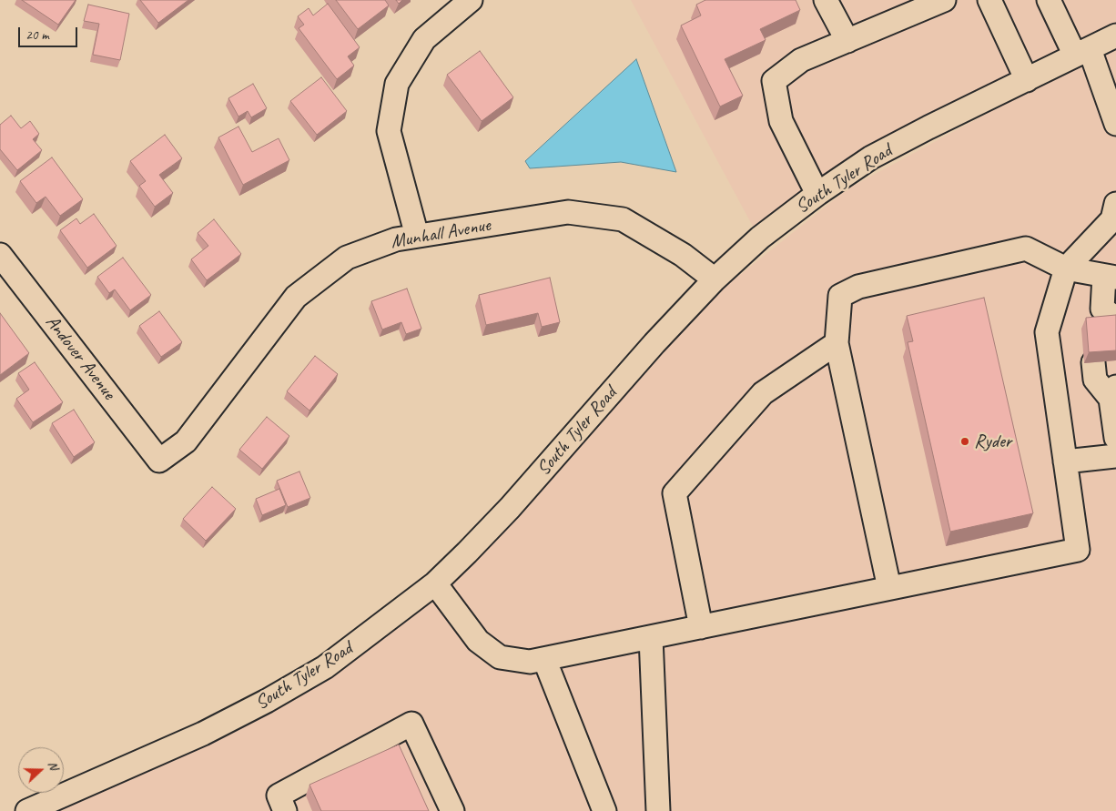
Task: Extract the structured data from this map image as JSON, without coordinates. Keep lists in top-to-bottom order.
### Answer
{
  "streets": {
    "street": ["South Tyler Road", "Munhall Avenue", "Andover Avenue"]
  },
  "crossings": [
    ["South Tyler Road", "Munhall Avenue"],
    ["Munhall Avenue", "Andover Avenue"]
  ],
  "places": ["Ryder"],
  "scale_bar": "20 m",
  "north": "right"
}
